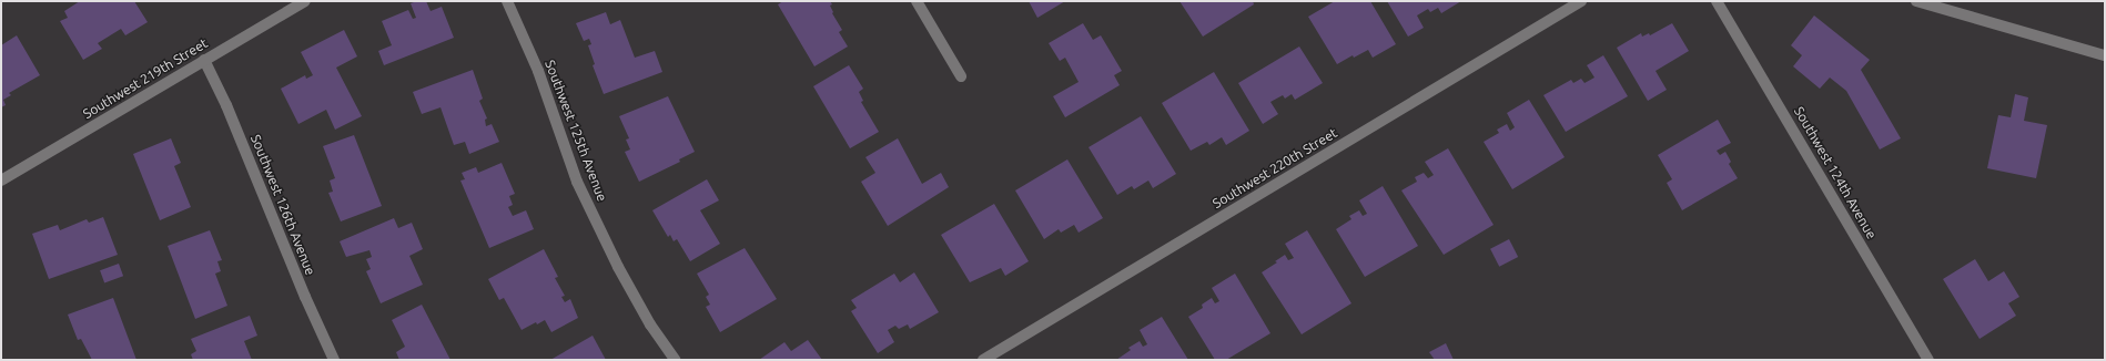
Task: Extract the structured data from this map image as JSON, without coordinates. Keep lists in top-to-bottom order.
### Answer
{
  "streets": {
    "street": [
      "Southwest 219th Street",
      "Southwest 125th Avenue",
      "Southwest 220th Street",
      "Southwest 124th Avenue",
      "Southwest 126th Avenue"
    ]
  },
  "crossings": [
    ["Southwest 219th Street", "Southwest 126th Avenue"]
  ]
}
